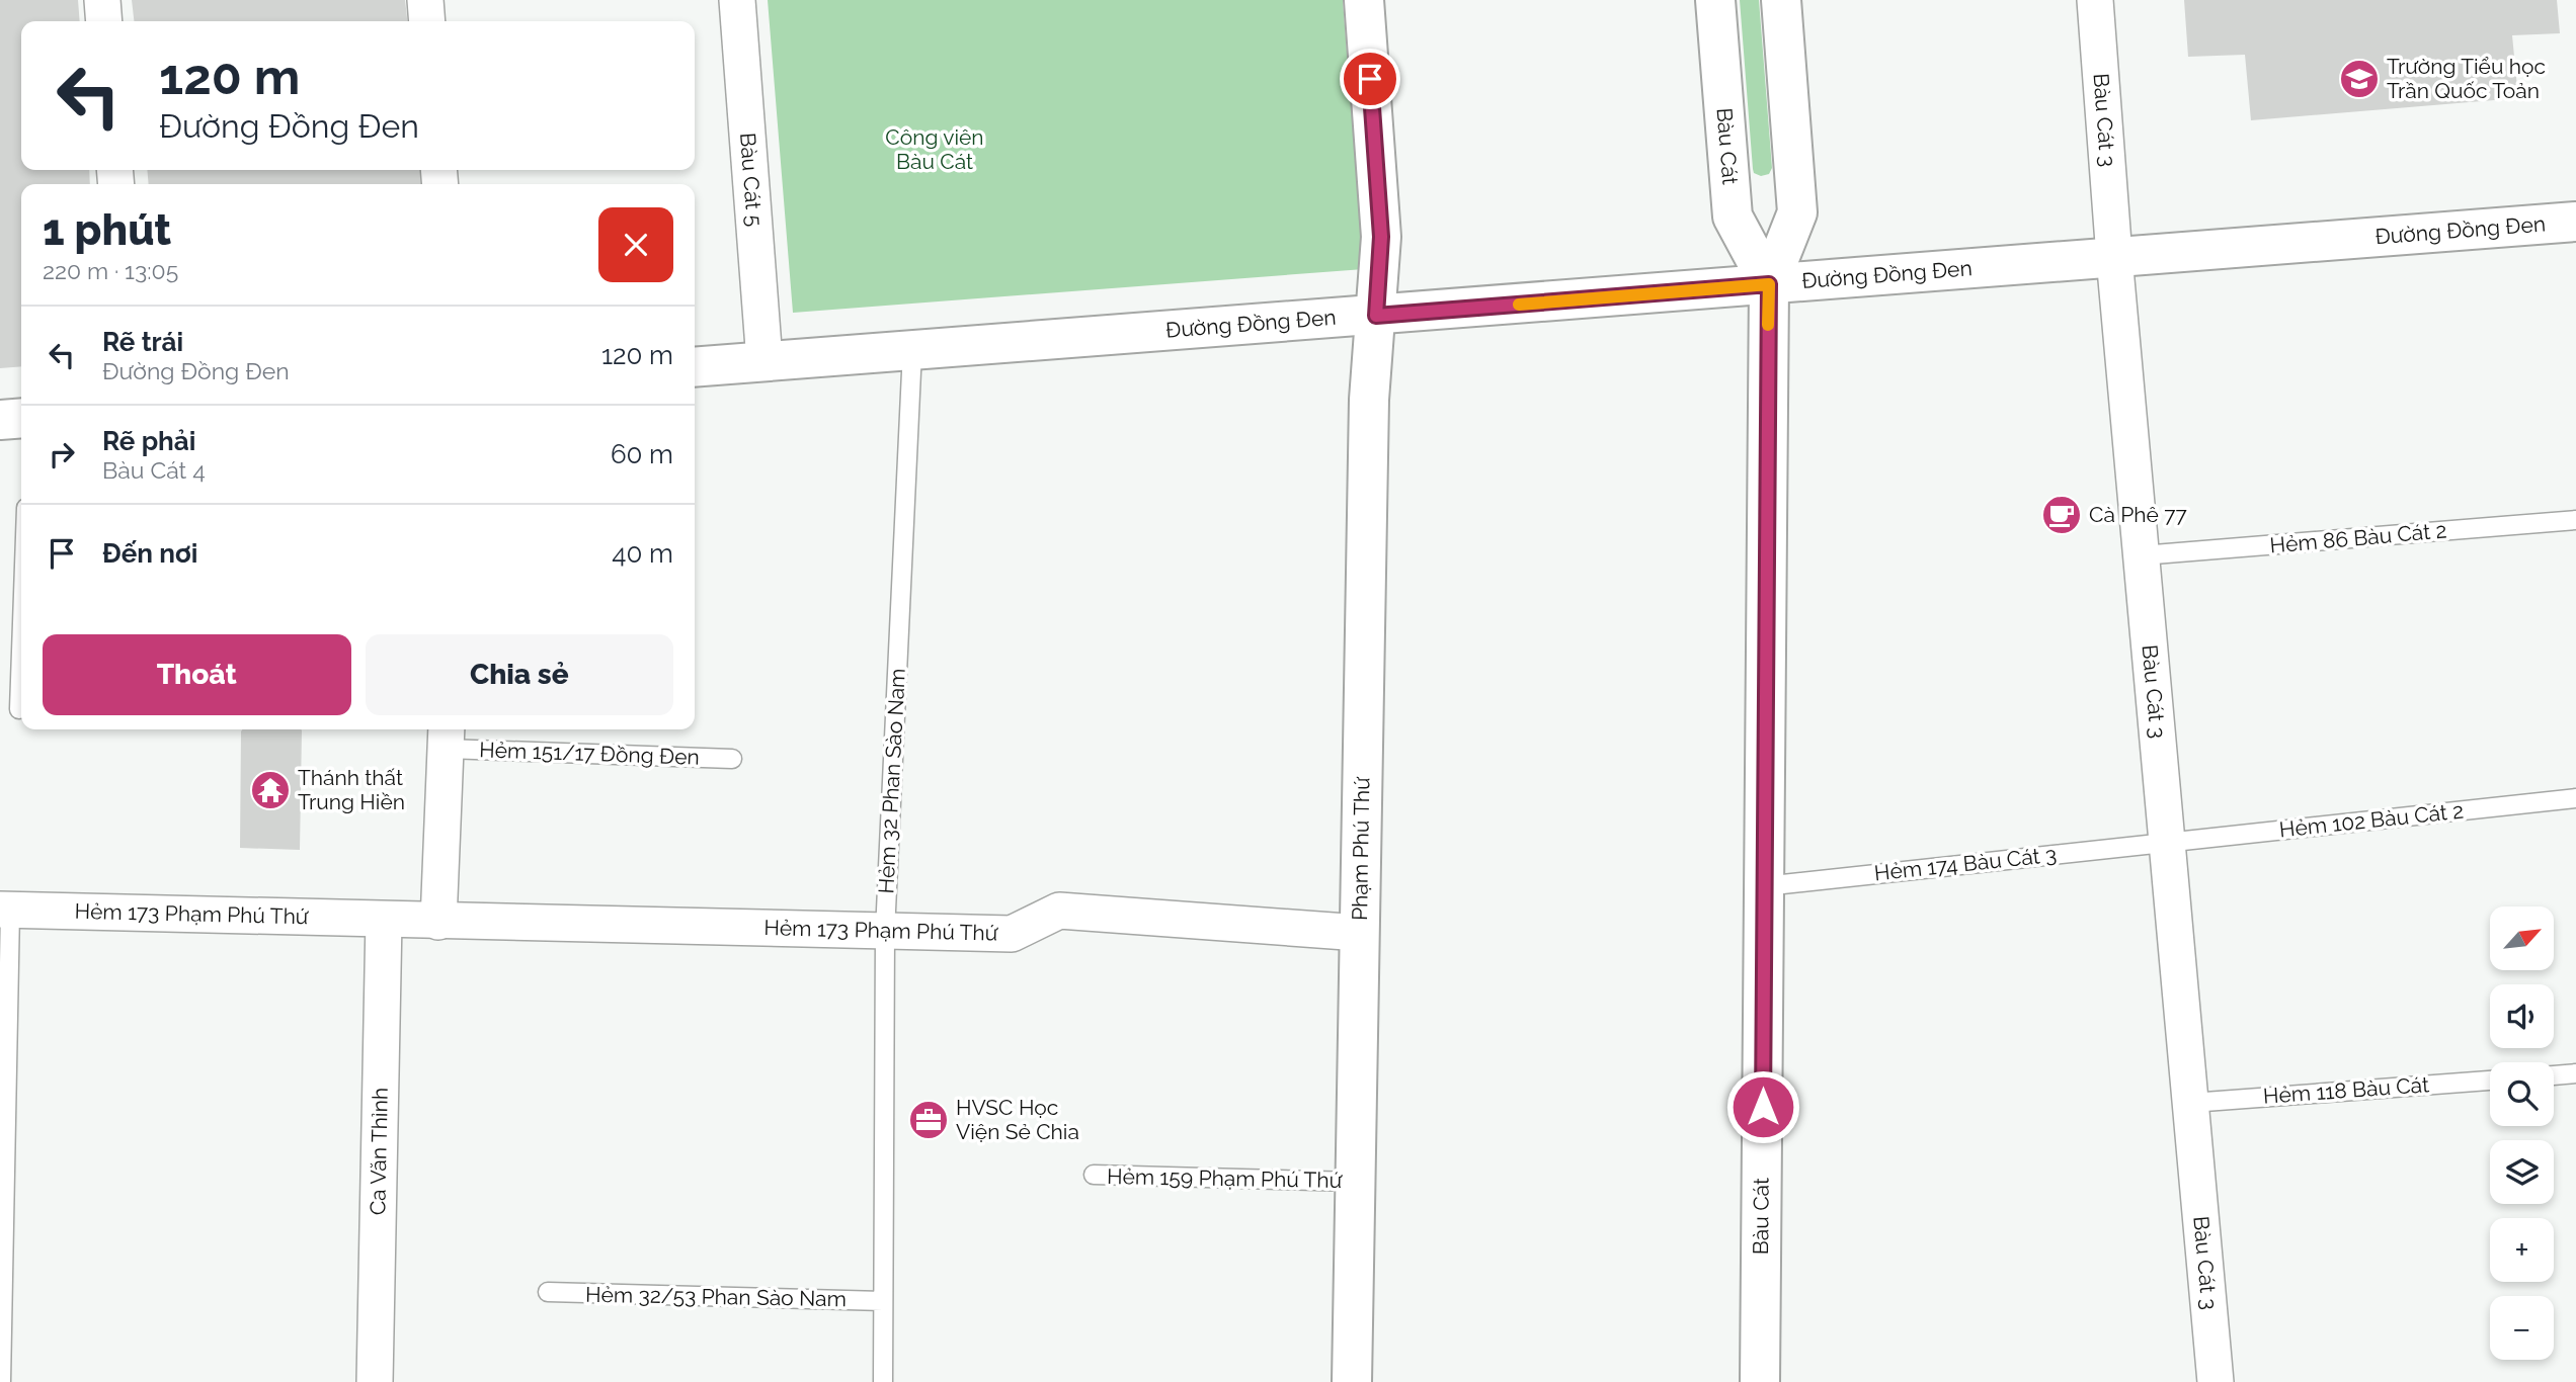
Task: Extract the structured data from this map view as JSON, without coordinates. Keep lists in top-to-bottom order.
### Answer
{
  "streets": {
    "street": [
      "Bàu Cát 3",
      "Bàu Cát",
      "Bàu Cát 5",
      "Đường Đồng Đen",
      "Phạm Phú Thứ",
      "Hẻm 173 Phạm Phú Thứ",
      "Ca Văn Thỉnh"
    ],
    "lane": [
      "Hẻm 86 Bàu Cát 2",
      "Hẻm 151/17 Đồng Đen",
      "Hẻm 32 Phan Sào Nam",
      "Hẻm 102 Bàu Cát 2",
      "Hẻm 174 Bàu Cát 3",
      "Hẻm 118 Bàu Cát",
      "Hẻm 159 Phạm Phú Thứ",
      "Hẻm 32/53 Phan Sào Nam"
    ]
  },
  "crossings": [
    ["Bàu Cát 3", "Đường Đồng Đen"],
    ["Bàu Cát 3", "Hẻm 86 Bàu Cát 2"],
    ["Bàu Cát 3", "Hẻm 102 Bàu Cát 2"],
    ["Bàu Cát 3", "Hẻm 174 Bàu Cát 3"],
    ["Bàu Cát 3", "Hẻm 118 Bàu Cát"],
    ["Bàu Cát", "Đường Đồng Đen"],
    ["Bàu Cát", "Hẻm 174 Bàu Cát 3"],
    ["Bàu Cát 5", "Đường Đồng Đen"],
    ["Đường Đồng Đen", "Hẻm 32 Phan Sào Nam"],
    ["Đường Đồng Đen", "Phạm Phú Thứ"],
    ["Hẻm 32 Phan Sào Nam", "Hẻm 173 Phạm Phú Thứ"],
    ["Hẻm 32 Phan Sào Nam", "Hẻm 32/53 Phan Sào Nam"],
    ["Hẻm 102 Bàu Cát 2", "Hẻm 174 Bàu Cát 3"],
    ["Phạm Phú Thứ", "Hẻm 173 Phạm Phú Thứ"],
    ["Phạm Phú Thứ", "Hẻm 159 Phạm Phú Thứ"],
    ["Hẻm 173 Phạm Phú Thứ", "Ca Văn Thỉnh"]
  ],
  "parks": ["Công viên Bàu Cát"],
  "places": {
    "school or university": ["Trường Tiểu học Trần Quốc Toản"],
    "cafe": ["Cà Phê 77"],
    "temple": ["Thánh thất Trung Hiền"],
    "office": ["HVSC Học Viện Sẻ Chia"]
  },
  "north": "top right",
  "page": {
    "turn": ["120 m", "Đường Đồng Đen"],
    "heading": ["1 phút", "220 m · 13:05"],
    "list": [
      {
        "name": "Rẽ trái",
        "note": "Đường Đồng Đen",
        "value": "120 m"
      },
      {
        "name": "Rẽ phải",
        "note": "Bàu Cát 4",
        "value": "60 m"
      },
      {
        "name": "Đến nơi",
        "value": "40 m"
      }
    ],
    "buttons": ["Thoát", "Chia sẻ"],
    "map_buttons": ["+", "−"]
  }
}
